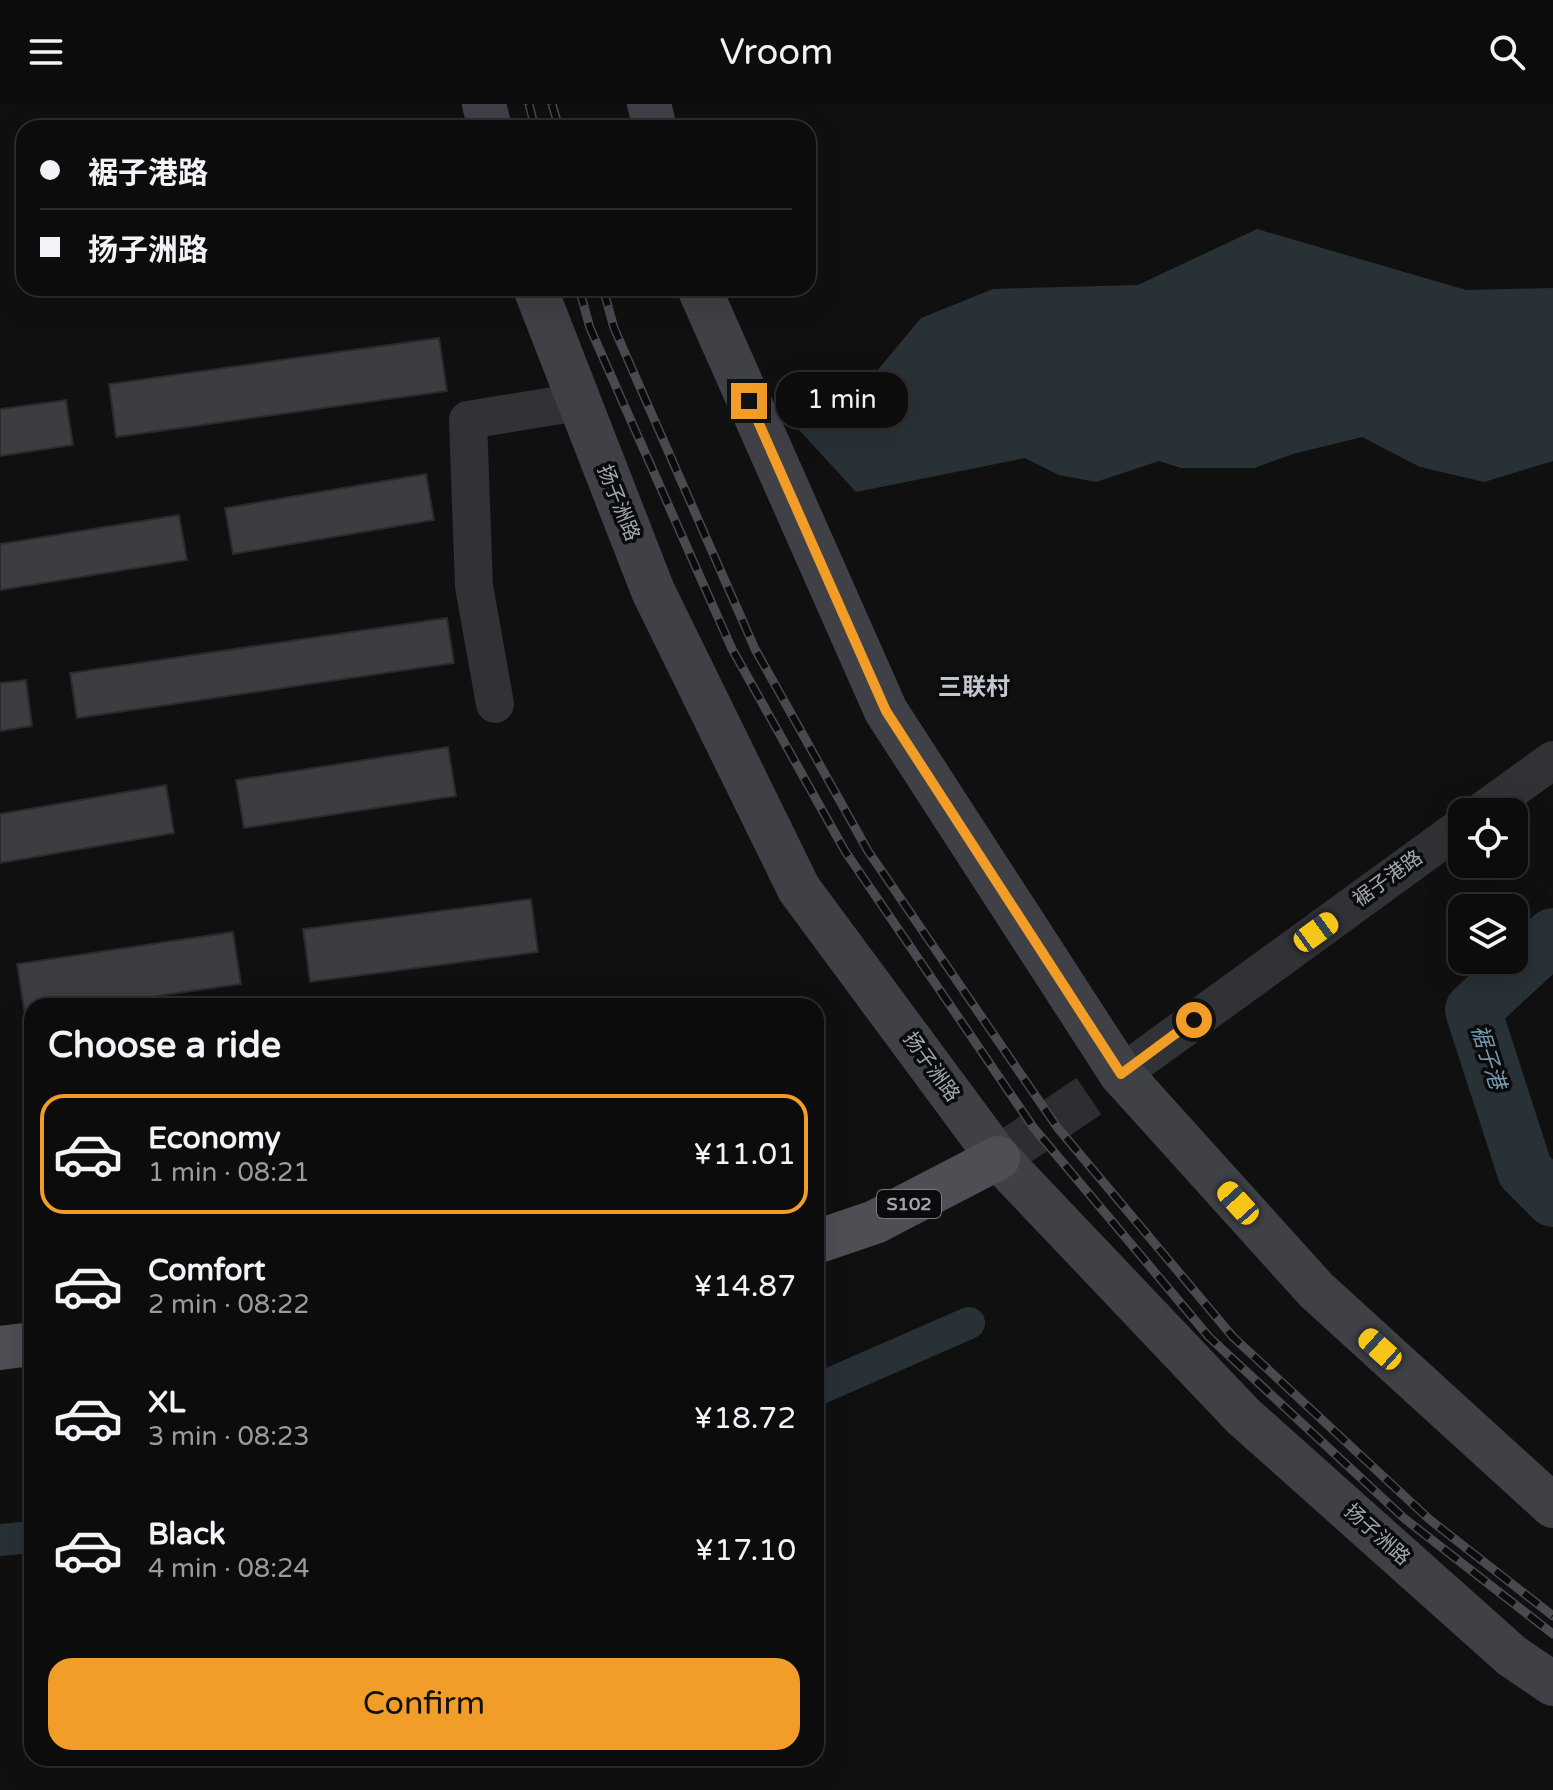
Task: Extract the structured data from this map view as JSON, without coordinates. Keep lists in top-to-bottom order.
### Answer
{
  "streets": {
    "main road": ["扬子洲路", "S102"],
    "street": ["裾子港路"]
  },
  "crossings": [
    ["扬子洲路", "S102"]
  ],
  "districts": ["三联村"],
  "water": ["裾子港"],
  "page": {
    "header": "Vroom",
    "banner": ["裾子港路", "扬子洲路"],
    "bubble": "1 min",
    "heading": "Choose a ride",
    "list": [
      {
        "name": "Economy",
        "note": "1 min · 08:21",
        "value": "¥11.01"
      },
      {
        "name": "Comfort",
        "note": "2 min · 08:22",
        "value": "¥14.87"
      },
      {
        "name": "XL",
        "note": "3 min · 08:23",
        "value": "¥18.72"
      },
      {
        "name": "Black",
        "note": "4 min · 08:24",
        "value": "¥17.10"
      }
    ],
    "buttons": "Confirm"
  }
}
